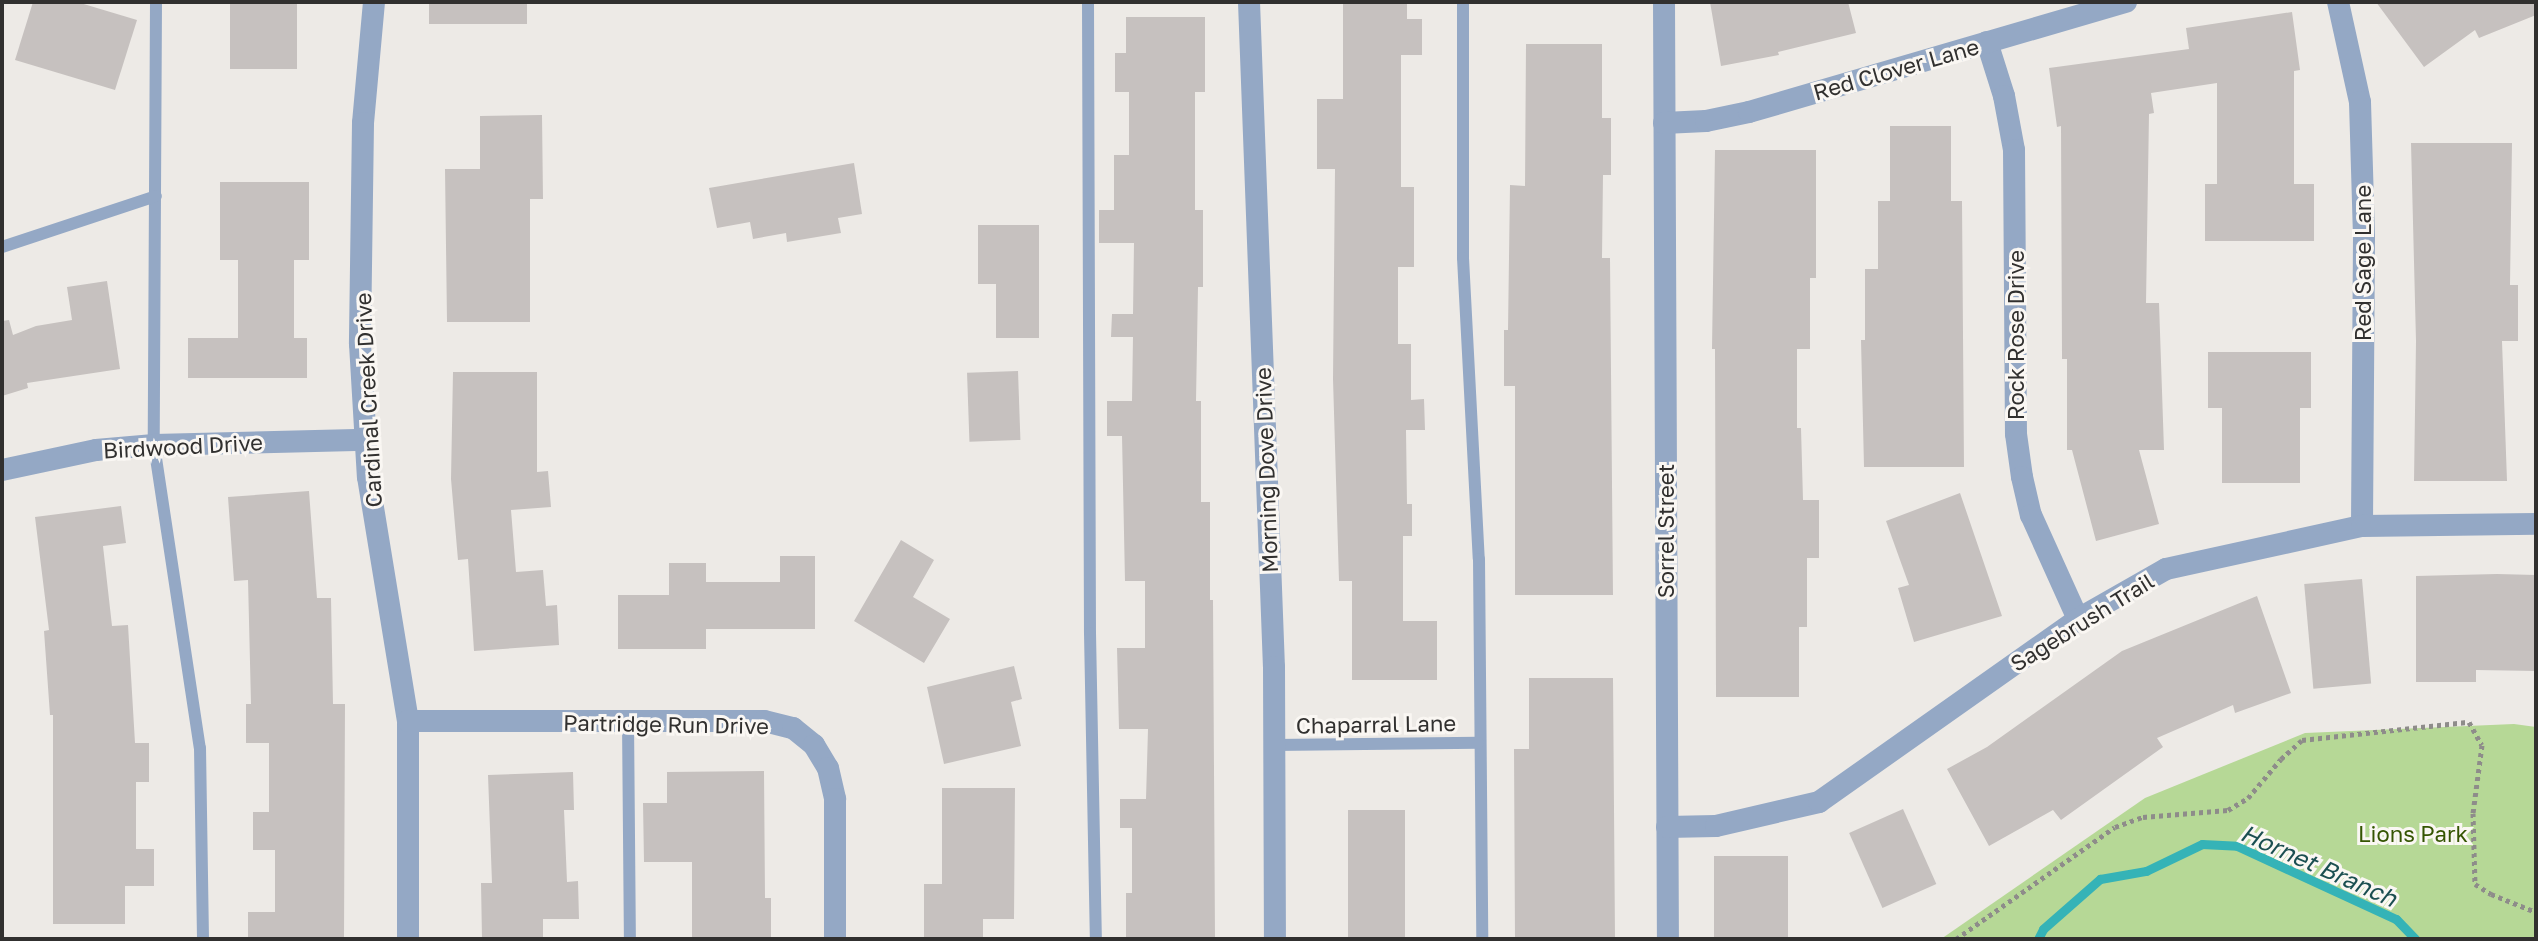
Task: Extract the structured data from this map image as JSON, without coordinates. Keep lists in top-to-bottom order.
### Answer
{
  "streets": {
    "street": [
      "Red Clover Lane",
      "Red Sage Lane",
      "Rock Rose Drive",
      "Cardinal Creek Drive",
      "Birdwood Drive",
      "Morning Dove Drive",
      "Sorrel Street",
      "Sagebrush Trail",
      "Partridge Run Drive"
    ],
    "lane": ["Chaparral Lane"]
  },
  "crossings": [
    ["Red Clover Lane", "Rock Rose Drive"],
    ["Red Clover Lane", "Sorrel Street"],
    ["Red Sage Lane", "Sagebrush Trail"],
    ["Rock Rose Drive", "Sagebrush Trail"],
    ["Cardinal Creek Drive", "Birdwood Drive"],
    ["Cardinal Creek Drive", "Partridge Run Drive"],
    ["Morning Dove Drive", "Chaparral Lane"],
    ["Sorrel Street", "Sagebrush Trail"]
  ],
  "water": ["Hornet Branch"],
  "parks": ["Lions Park"]
}
